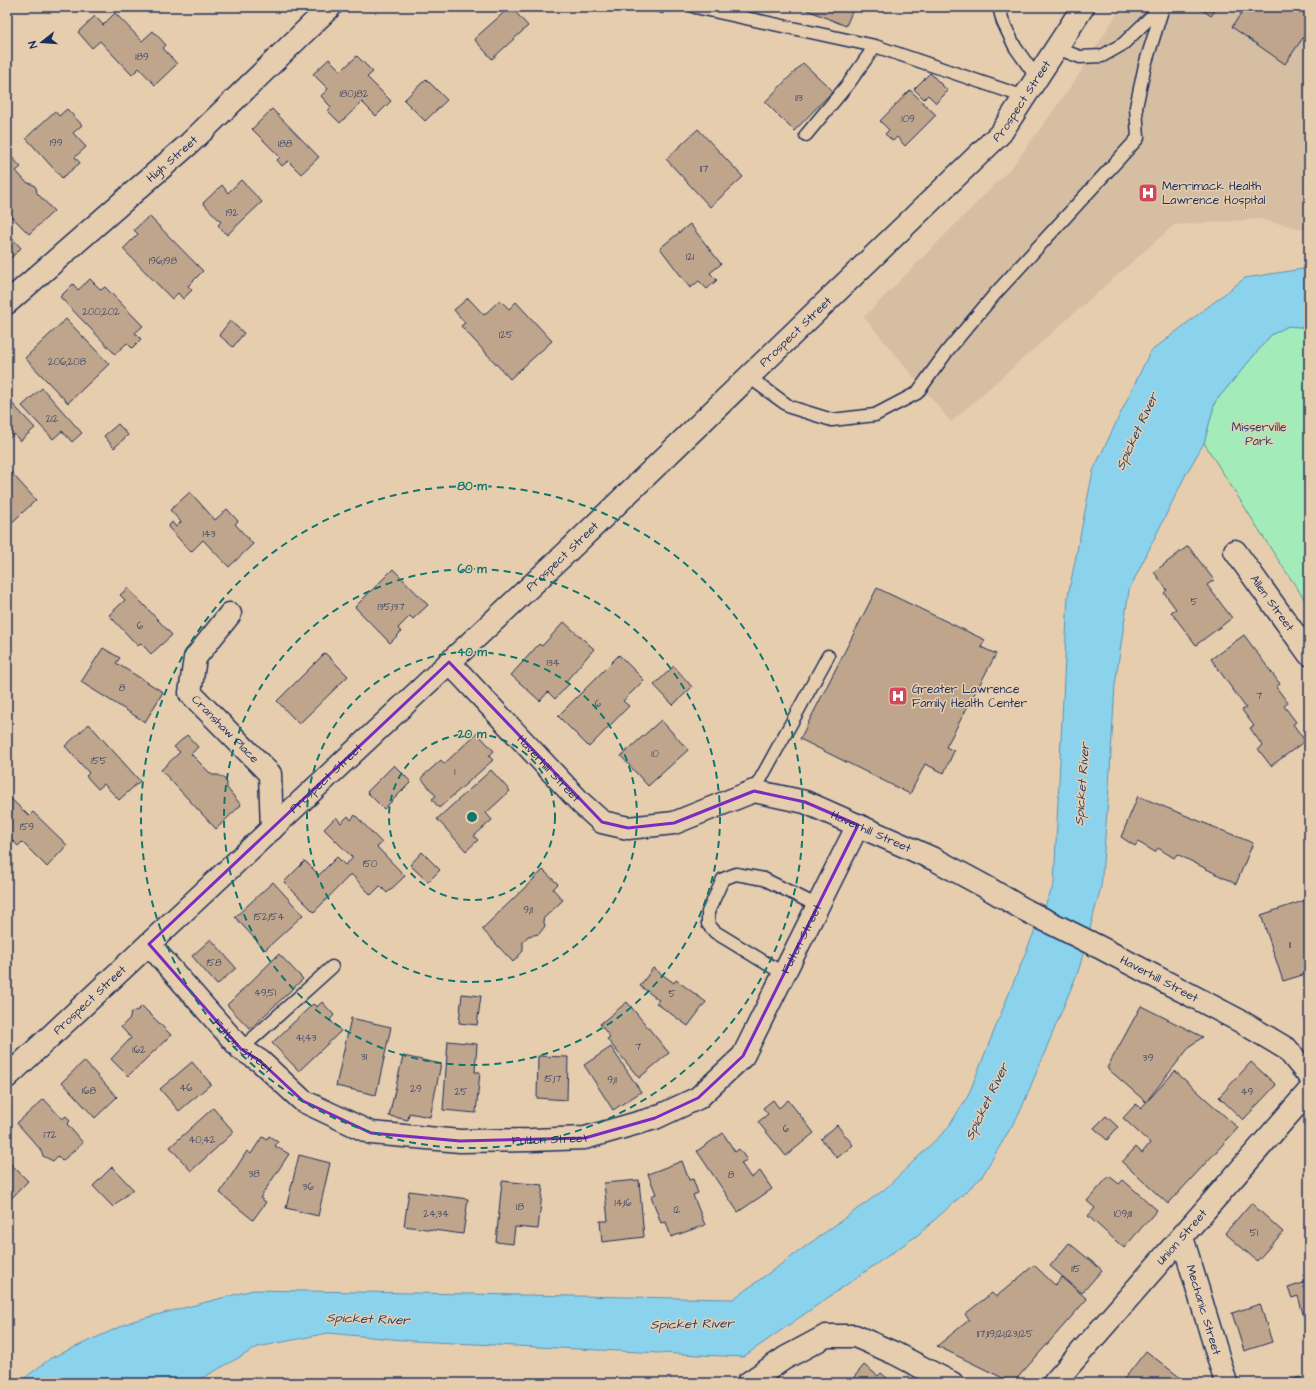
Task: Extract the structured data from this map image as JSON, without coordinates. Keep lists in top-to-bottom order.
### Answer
{
  "streets": {
    "street": [
      "Prospect Street",
      "High Street",
      "Allen Street",
      "Cranshaw Place",
      "Haverhill Street",
      "Fulton Street",
      "Union Street",
      "Mechanic Street"
    ]
  },
  "crossings": [
    ["Prospect Street", "Cranshaw Place"],
    ["Prospect Street", "Haverhill Street"],
    ["Prospect Street", "Fulton Street"],
    ["Haverhill Street", "Fulton Street"],
    ["Union Street", "Mechanic Street"]
  ],
  "water": ["Spicket River"],
  "parks": ["Misserville Park"],
  "places": {
    "hospital": ["Merrimack Health Lawrence Hospital", "Greater Lawrence Family Health Center"]
  },
  "house_numbers": [
    "189",
    "180;182",
    "113",
    "109",
    "199",
    "188",
    "117",
    "192",
    "121",
    "196;198",
    "200;202",
    "125",
    "206;208",
    "212",
    "143",
    "5",
    "135;137",
    "6",
    "134",
    "8",
    "7",
    "6",
    "10",
    "155",
    "1",
    "159",
    "150",
    "9;11",
    "152;154",
    "11",
    "158",
    "49;51",
    "5",
    "41;43",
    "7",
    "162",
    "31",
    "39",
    "15;17",
    "9;11",
    "46",
    "29",
    "168",
    "25",
    "49",
    "6",
    "172",
    "40;42",
    "38",
    "8",
    "36",
    "14;16",
    "18",
    "12",
    "24;34",
    "109;111",
    "51",
    "115",
    "117;119;121;123;125"
  ],
  "north": "left",
  "rings": [
    "80 m",
    "60 m",
    "40 m",
    "20 m"
  ]
}
